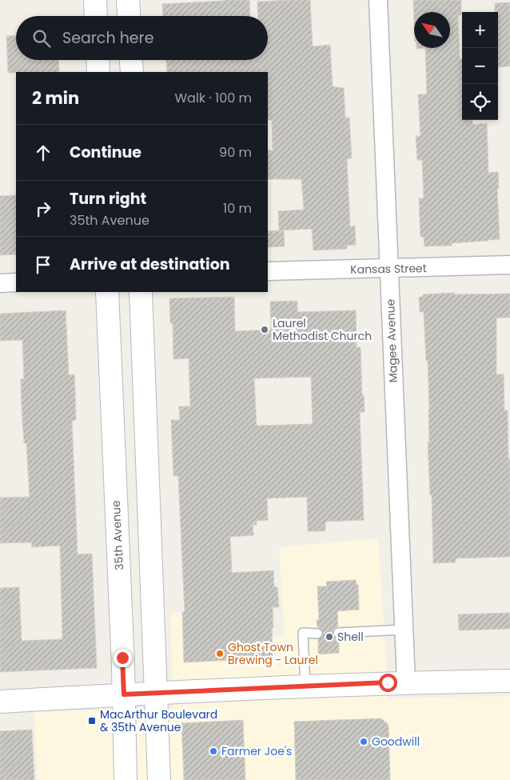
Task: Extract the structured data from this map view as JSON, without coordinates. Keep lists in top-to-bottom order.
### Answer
{
  "streets": {
    "main road": ["35th Avenue"],
    "street": ["Kansas Street", "Magee Avenue"]
  },
  "crossings": [
    ["Kansas Street", "Magee Avenue"]
  ],
  "places": {
    "other": [
      "Laurel Methodist Church",
      "Shell",
      "Ghost Town Brewing - Laurel",
      "Goodwill",
      "Farmer Joe's"
    ],
    "transit": ["MacArthur Boulevard & 35th Avenue"]
  },
  "north": "top left",
  "page": {
    "map_buttons": ["+", "−"],
    "search": "Search here",
    "heading": ["2 min", "Walk · 100 m"],
    "list": [
      ["Continue", "90 m"],
      ["Turn right", "35th Avenue", "10 m"],
      "Arrive at destination"
    ]
  }
}
